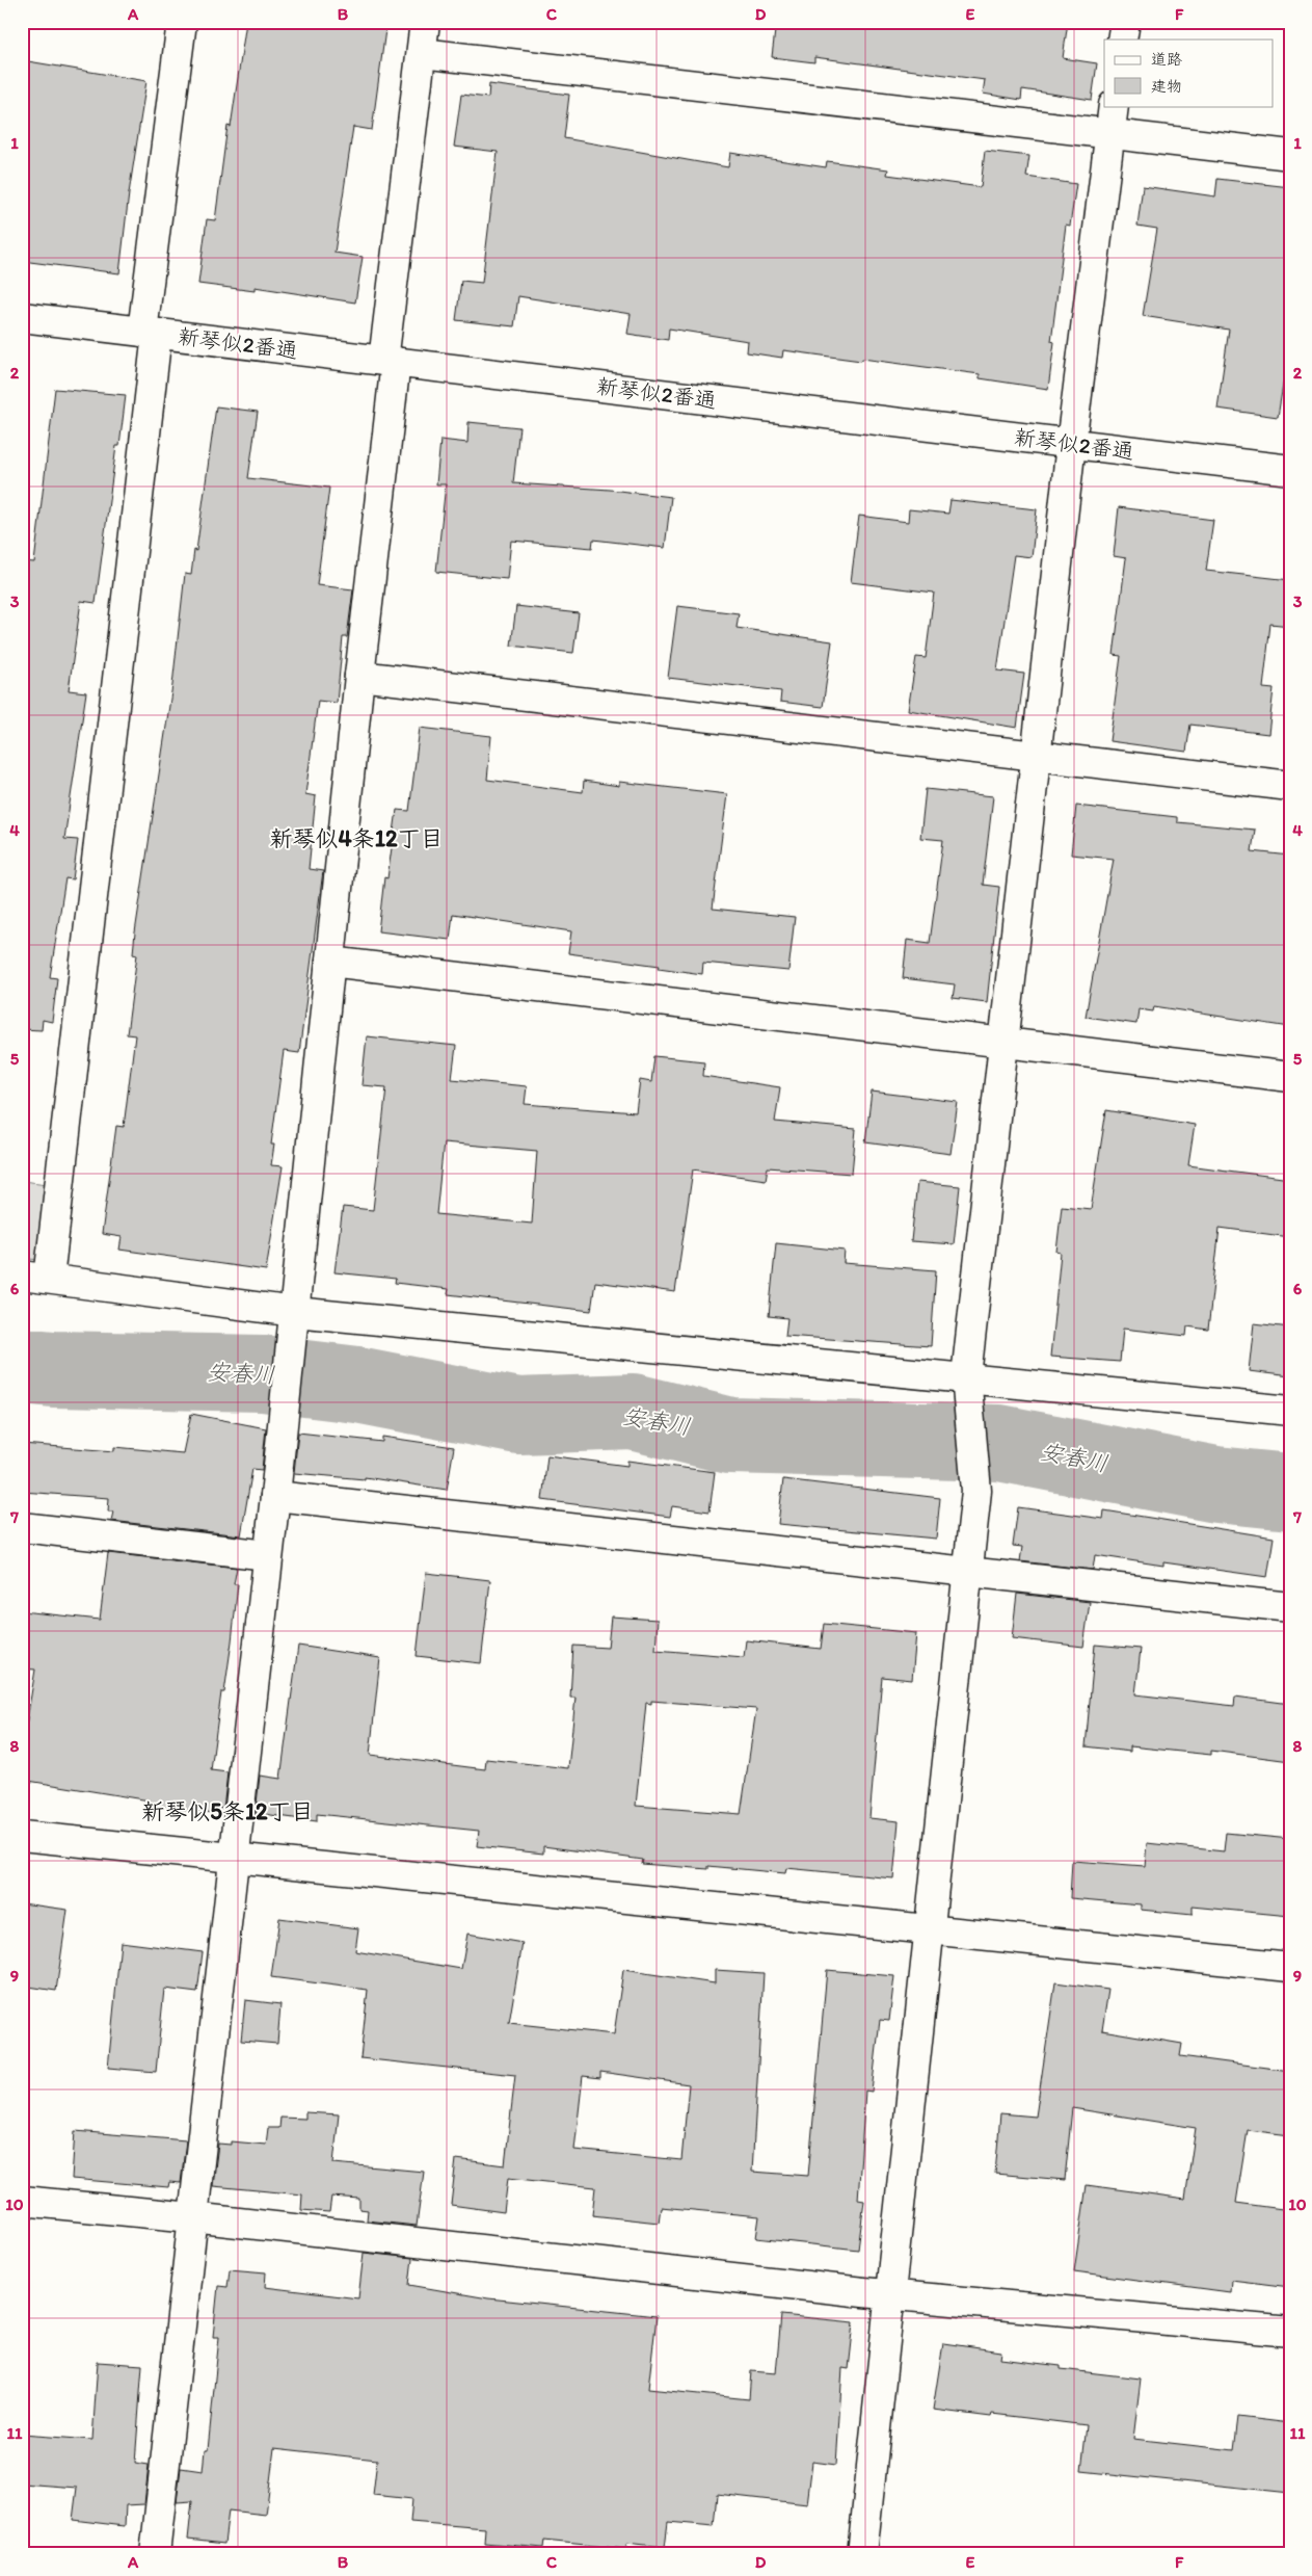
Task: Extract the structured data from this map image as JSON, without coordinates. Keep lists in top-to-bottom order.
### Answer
{
  "streets": {
    "street": ["新琴似2番通"]
  },
  "districts": ["新琴似4条12丁目", "新琴似5条12丁目"],
  "water": ["安春川"],
  "legend": ["道路", "建物"],
  "grid": {
    "columns": [
      "A",
      "B",
      "C",
      "D",
      "E",
      "F"
    ],
    "rows": [
      "1",
      "2",
      "3",
      "4",
      "5",
      "6",
      "7",
      "8",
      "9",
      "10",
      "11"
    ]
  }
}
